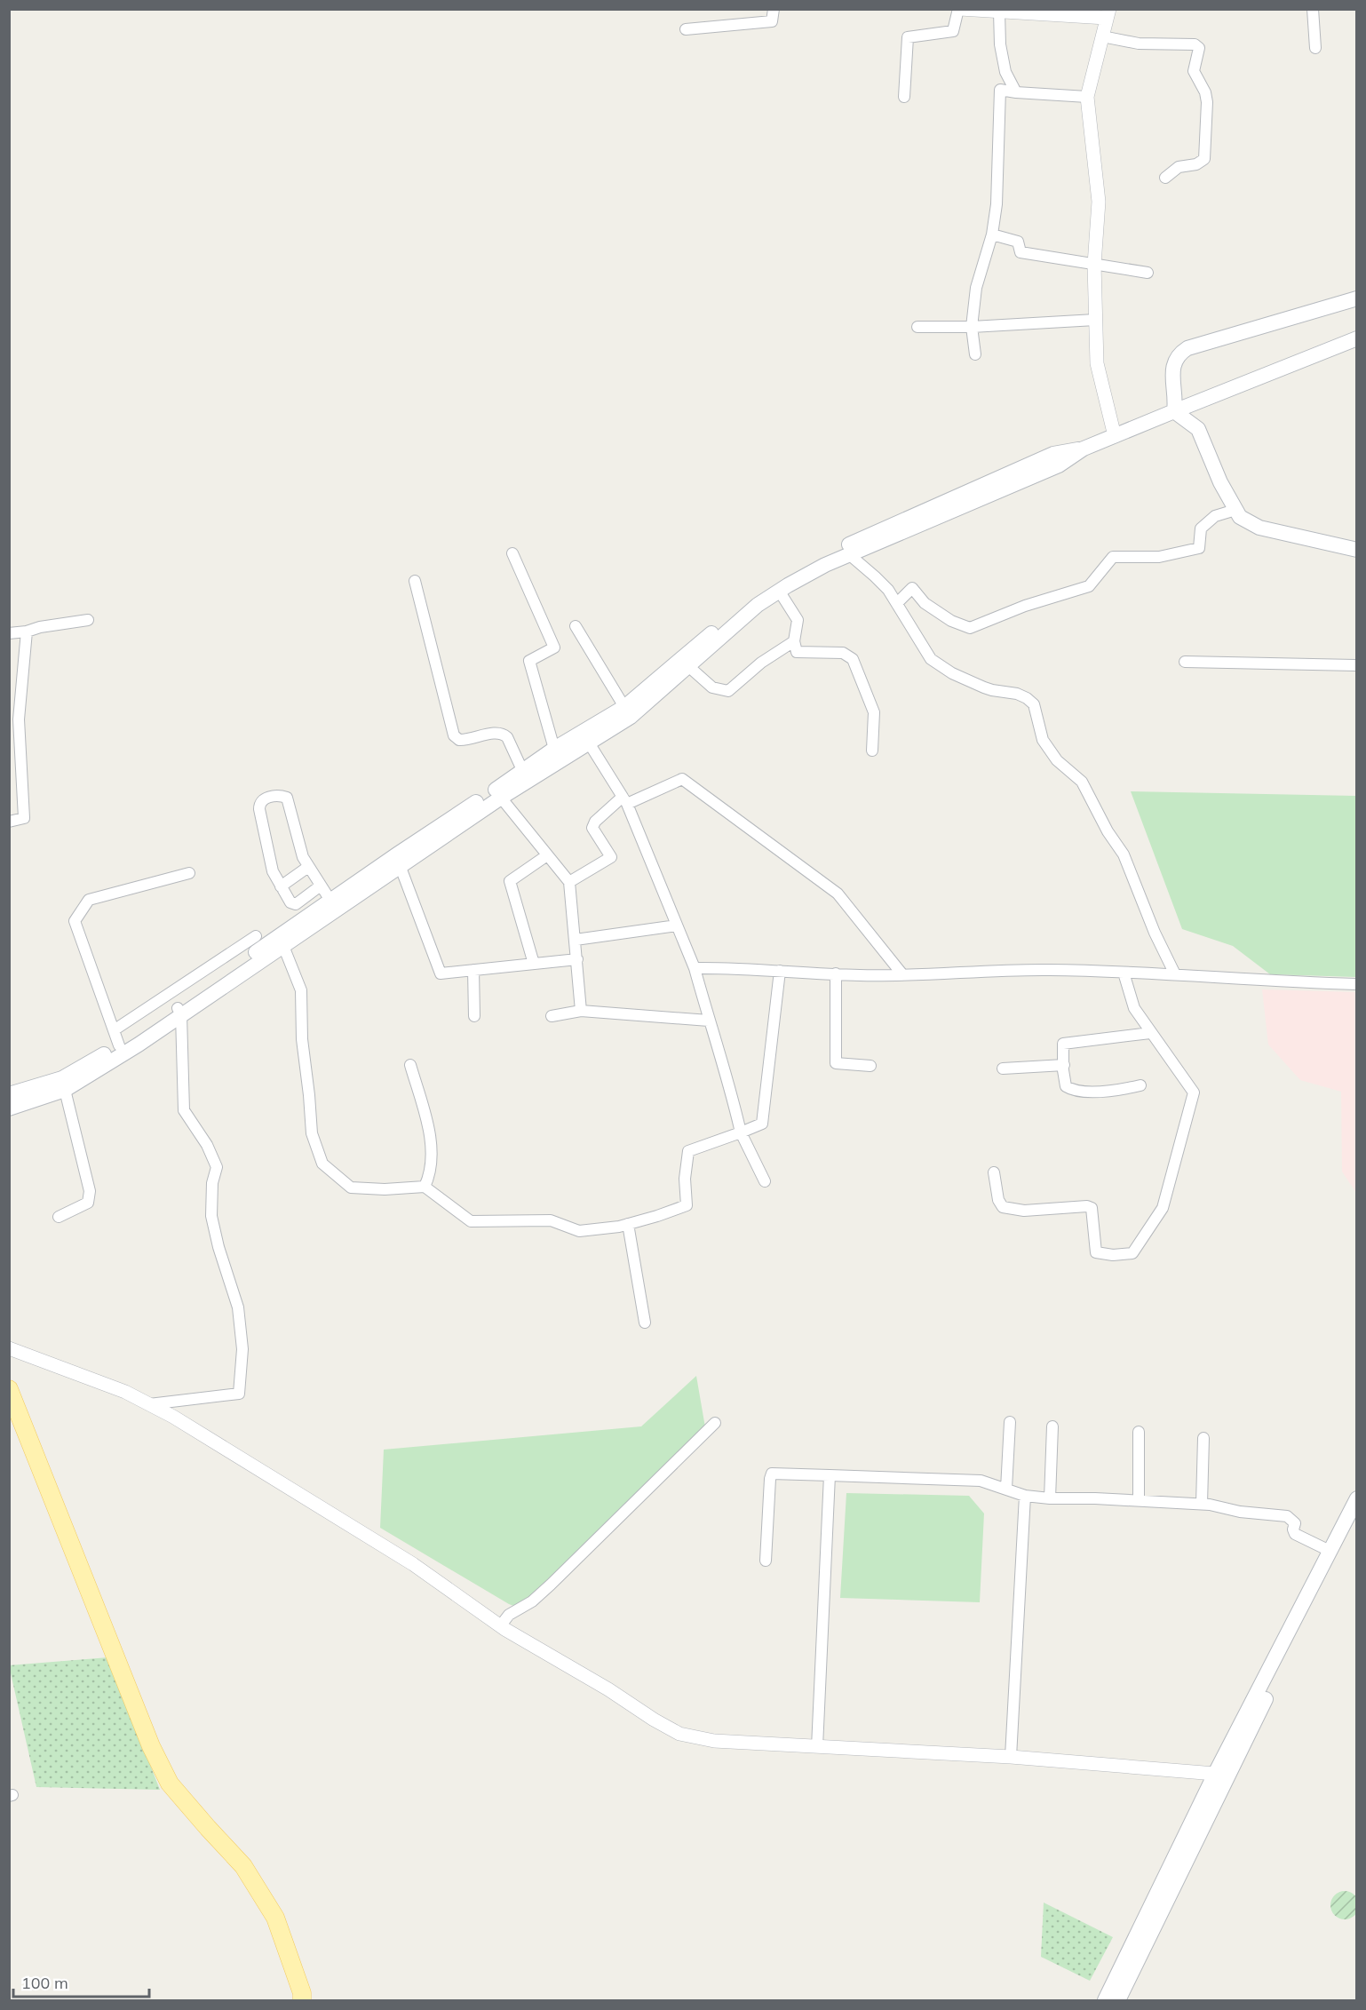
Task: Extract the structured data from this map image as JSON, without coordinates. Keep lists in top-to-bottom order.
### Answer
{
  "scale_bar": "100 m"
}
